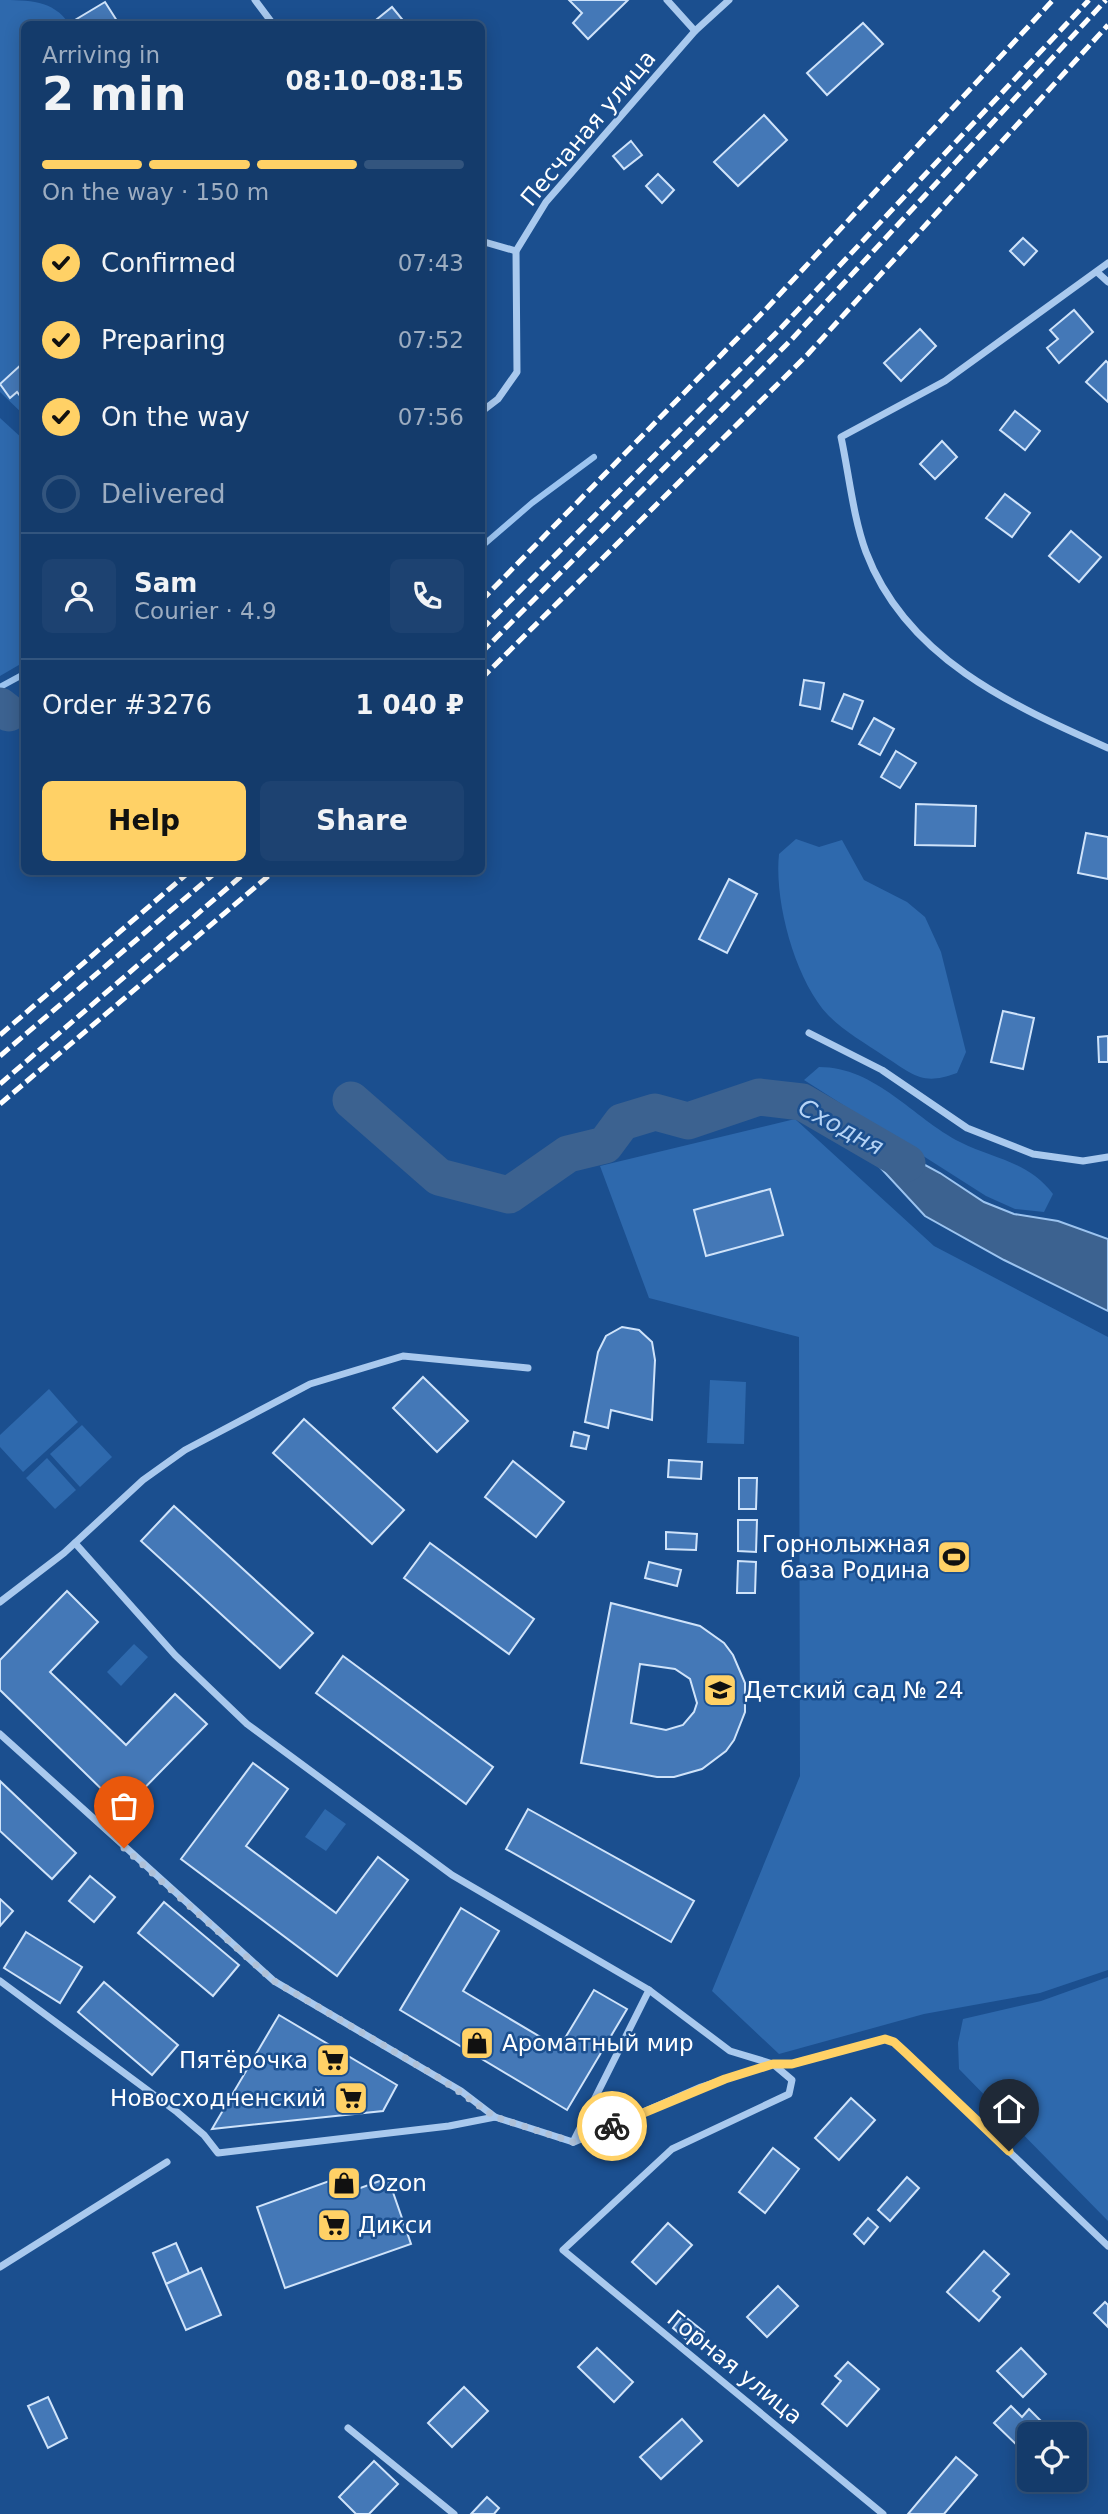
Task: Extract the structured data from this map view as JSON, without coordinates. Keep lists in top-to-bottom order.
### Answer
{
  "streets": {
    "street": ["Песчаная улица", "Горная улица"]
  },
  "water": ["Сходня"],
  "places": {
    "sports": ["Горнолыжная база Родина"],
    "school or university": ["Детский сад № 24"],
    "shop": ["Ароматный мир", "Ozon"],
    "supermarket": ["Пятёрочка", "Новосходненский", "Дикси"]
  },
  "page": {
    "heading": ["2 min", "Arriving in", "08:10–08:15"],
    "panel": [
      "Sam",
      "Courier · 4.9",
      "Order #3276",
      "1 040 ₽"
    ],
    "bar": "On the way · 150 m",
    "list": [
      ["Confirmed", "07:43"],
      ["Preparing", "07:52"],
      ["On the way", "07:56"],
      "Delivered"
    ],
    "buttons": ["Help", "Share"]
  }
}
